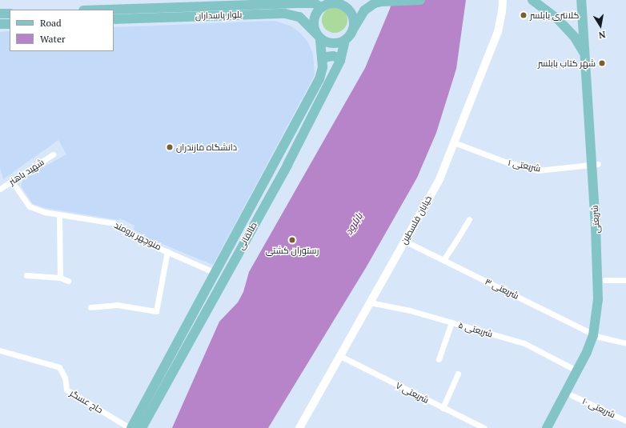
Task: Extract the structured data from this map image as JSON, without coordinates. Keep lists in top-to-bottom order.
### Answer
{
  "streets": {
    "main road": [
      "بلوار پاسداران",
      "شریعتی",
      "خیابان فلسطین",
      "طالقانی"
    ],
    "street": [
      "شریعتی ۱",
      "شهید باهنر",
      "منوچهر برومند",
      "شریعتی ۳",
      "شریعتی ۵",
      "شریعتی ۷",
      "حاج عسگر",
      "شریعتی ۱۰"
    ]
  },
  "crossings": [
    ["بلوار پاسداران", "طالقانی"],
    ["شریعتی ۱", "شریعتی"],
    ["شریعتی ۱", "خیابان فلسطین"],
    ["شهید باهنر", "منوچهر برومند"],
    ["شریعتی", "شریعتی ۳"],
    ["شریعتی", "شریعتی ۵"],
    ["شریعتی", "شریعتی ۱۰"],
    ["خیابان فلسطین", "شریعتی ۳"],
    ["خیابان فلسطین", "شریعتی ۵"],
    ["خیابان فلسطین", "شریعتی ۷"],
    ["منوچهر برومند", "طالقانی"],
    ["طالقانی", "حاج عسگر"]
  ],
  "water": ["بابلرود"],
  "places": [
    "کلانتری بابلسر",
    "شهر کتاب بابلسر",
    "دانشگاه مازندران",
    "رستوران کشتی"
  ],
  "legend": ["Road", "Water"],
  "north": "bottom"
}
